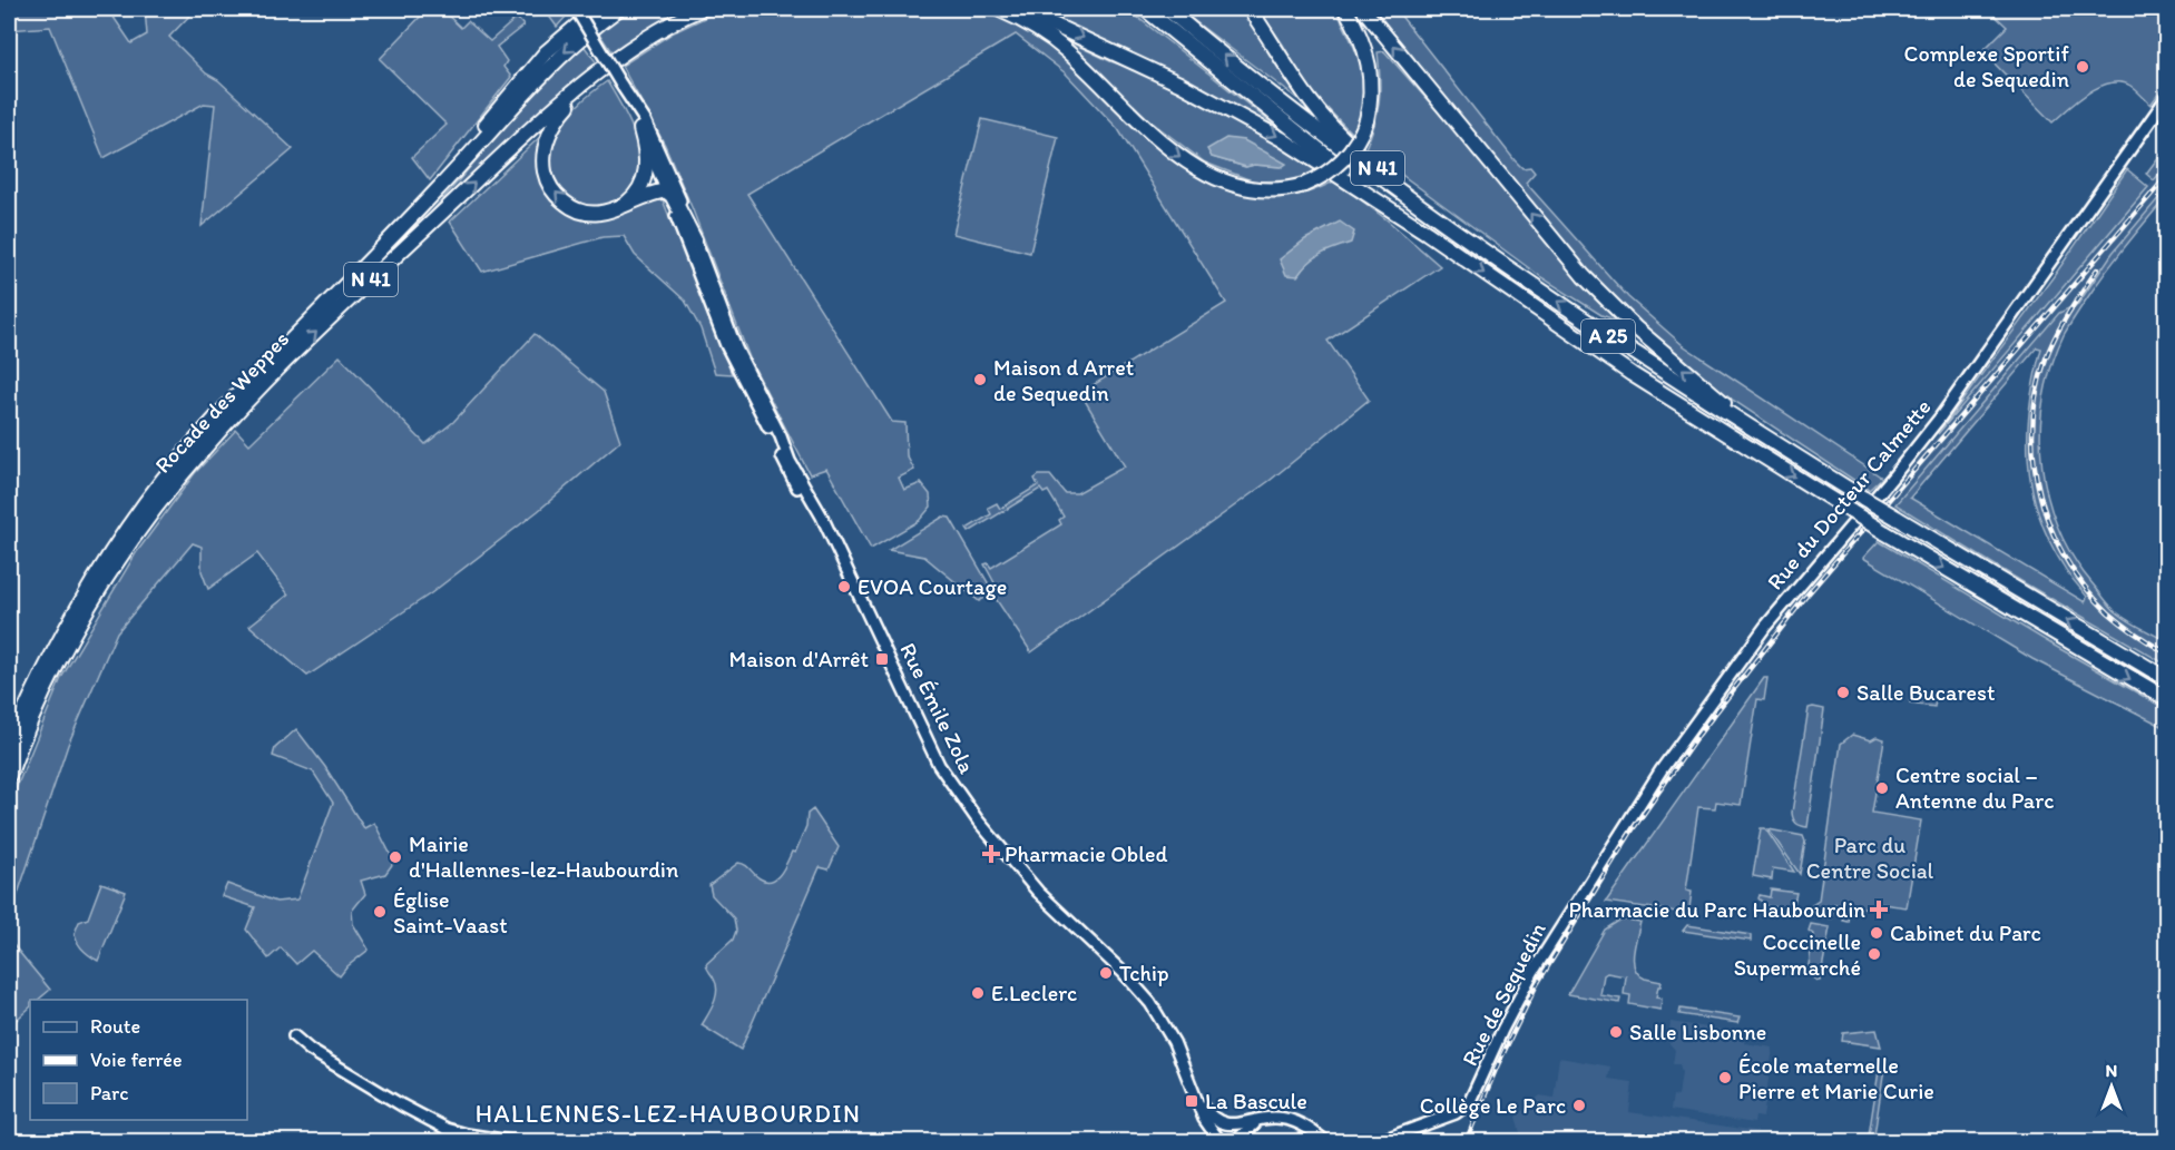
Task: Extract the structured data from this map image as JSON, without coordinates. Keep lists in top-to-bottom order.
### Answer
{
  "streets": {
    "highway": ["N 41", "A 25", "Rocade des Weppes"],
    "main road": ["Rue du Docteur Calmette", "Rue Émile Zola", "Rue de Sequedin"]
  },
  "crossings": [
    ["N 41", "A 25"],
    ["N 41", "Rocade des Weppes"],
    ["Rue du Docteur Calmette", "Rue de Sequedin"]
  ],
  "districts": ["HALLENNES-LEZ-HAUBOURDIN"],
  "parks": ["Parc du Centre Social"],
  "places": {
    "other": [
      "Complexe Sportif de Sequedin",
      "Maison d Arret de Sequedin",
      "EVOA Courtage",
      "Salle Bucarest",
      "Centre social – Antenne du Parc",
      "Mairie d'Hallennes-lez-Haubourdin",
      "Église Saint-Vaast",
      "Cabinet du Parc",
      "Coccinelle Supermarché",
      "Tchip",
      "E.Leclerc",
      "Salle Lisbonne",
      "École maternelle Pierre et Marie Curie",
      "Collège Le Parc"
    ],
    "transit": ["Maison d'Arrêt", "La Bascule"],
    "health": ["Pharmacie Obled", "Pharmacie du Parc Haubourdin"]
  },
  "legend": ["Route", "Voie ferrée", "Parc"],
  "north": "top"
}
